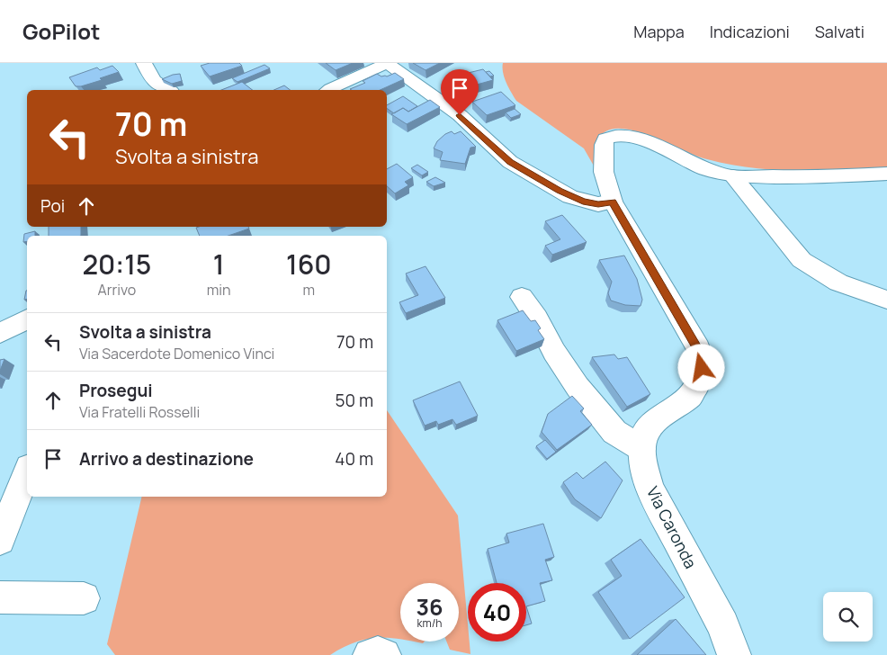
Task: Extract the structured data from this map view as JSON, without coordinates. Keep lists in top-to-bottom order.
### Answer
{
  "streets": {
    "street": ["Via Caronda"]
  },
  "page": {
    "header": "GoPilot",
    "nav": ["Mappa", "Indicazioni", "Salvati"],
    "turn": ["70 m", "Svolta a sinistra"],
    "then": "Poi",
    "eta": [
      "20:15",
      "Arrivo",
      "1",
      "min",
      "160",
      "m"
    ],
    "list": [
      {
        "name": "Svolta a sinistra",
        "note": "Via Sacerdote Domenico Vinci",
        "value": "70 m"
      },
      {
        "name": "Prosegui",
        "note": "Via Fratelli Rosselli",
        "value": "50 m"
      },
      {
        "name": "Arrivo a destinazione",
        "value": "40 m"
      }
    ],
    "speed": "36 km/h",
    "limit": "40"
  }
}
